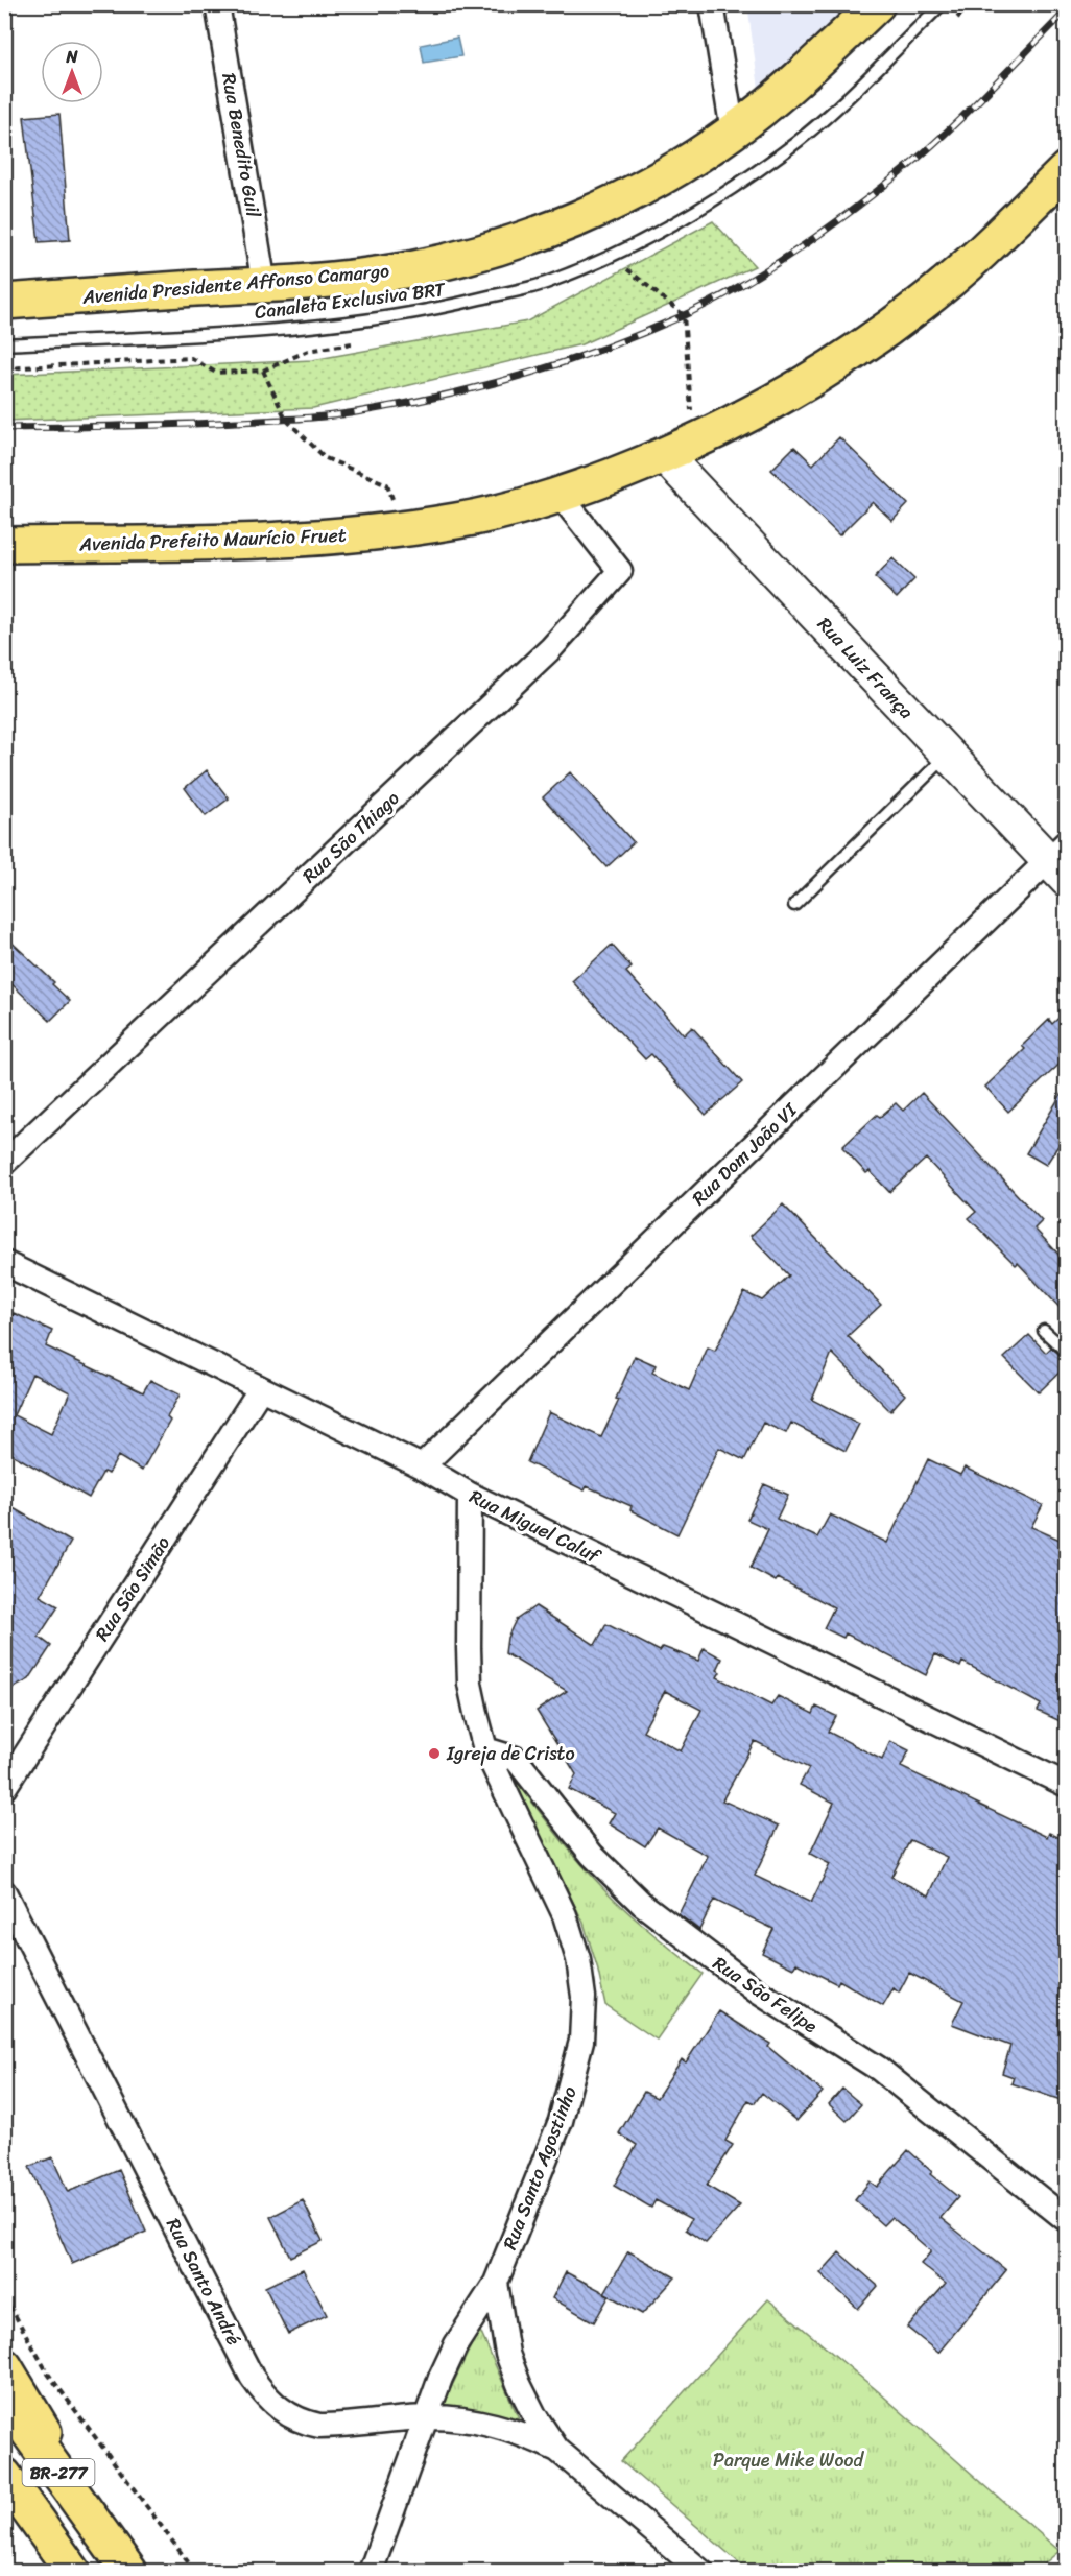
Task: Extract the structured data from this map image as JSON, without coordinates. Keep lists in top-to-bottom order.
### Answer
{
  "streets": {
    "main road": [
      "Avenida Presidente Affonso Camargo",
      "Avenida Prefeito Maurício Fruet",
      "Rua Luiz França",
      "BR-277"
    ],
    "street": [
      "Rua Benedito Guil",
      "Rua São Thiago",
      "Rua Dom João VI",
      "Rua Miguel Caluf",
      "Rua São Simão",
      "Rua São Felipe",
      "Rua Santo Agostinho",
      "Rua Santo André"
    ],
    "lane": ["Canaleta Exclusiva BRT"]
  },
  "crossings": [
    ["Rua Benedito Guil", "Avenida Presidente Affonso Camargo"],
    ["Avenida Prefeito Maurício Fruet", "Rua Luiz França"],
    ["Avenida Prefeito Maurício Fruet", "Rua São Thiago"],
    ["Rua Luiz França", "Rua Dom João VI"],
    ["Rua Dom João VI", "Rua Miguel Caluf"],
    ["Rua Miguel Caluf", "Rua São Simão"],
    ["Rua Miguel Caluf", "Rua Santo Agostinho"],
    ["Rua São Felipe", "Rua Santo Agostinho"],
    ["Rua Santo Agostinho", "Rua Santo André"]
  ],
  "parks": ["Parque Mike Wood"],
  "places": ["Igreja de Cristo"],
  "north": "top"
}
